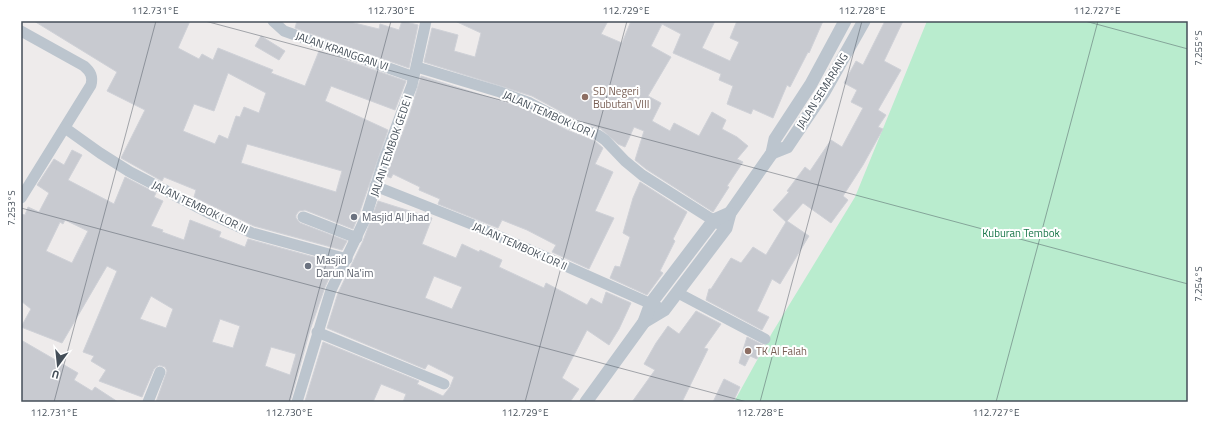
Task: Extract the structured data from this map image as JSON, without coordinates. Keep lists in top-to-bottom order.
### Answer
{
  "streets": {
    "street": [
      "JALAN KRANGGAN VI",
      "JALAN SEMARANG",
      "JALAN TEMBOK LOR I",
      "JALAN TEMBOK GEDE I",
      "JALAN TEMBOK LOR III",
      "JALAN TEMBOK LOR II"
    ]
  },
  "crossings": [
    ["JALAN KRANGGAN VI", "JALAN TEMBOK LOR I"],
    ["JALAN KRANGGAN VI", "JALAN TEMBOK GEDE I"],
    ["JALAN SEMARANG", "JALAN TEMBOK LOR I"],
    ["JALAN SEMARANG", "JALAN TEMBOK LOR II"],
    ["JALAN TEMBOK LOR I", "JALAN TEMBOK GEDE I"],
    ["JALAN TEMBOK GEDE I", "JALAN TEMBOK LOR III"],
    ["JALAN TEMBOK GEDE I", "JALAN TEMBOK LOR II"]
  ],
  "parks": ["Kuburan Tembok"],
  "places": [
    "SD Negeri Bubutan VIII",
    "Masjid Al Jihad",
    "Masjid Darun Na'im",
    "TK Al Falah"
  ],
  "north": "bottom",
  "coordinates": [
    "112.731°E",
    "112.730°E",
    "112.729°E",
    "112.728°E",
    "112.727°E",
    "7.255°S",
    "7.253°S",
    "7.254°S"
  ]
}
